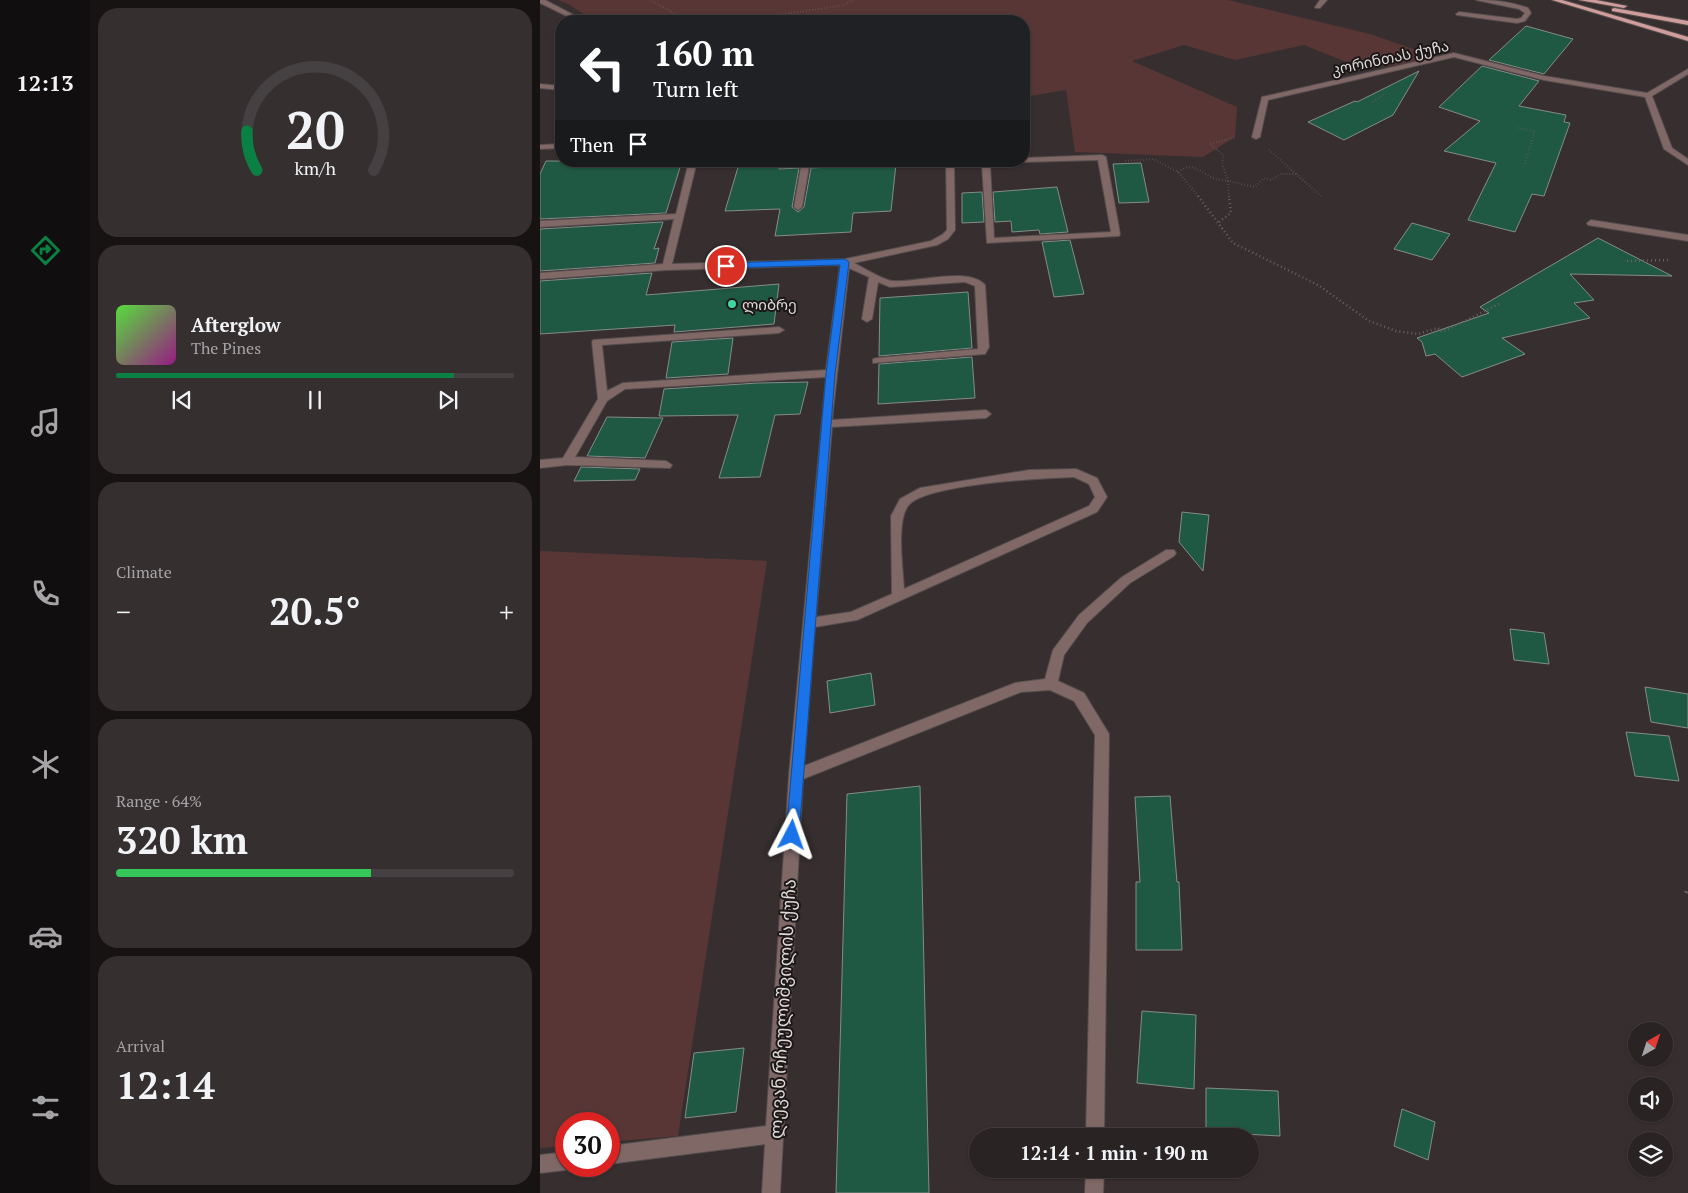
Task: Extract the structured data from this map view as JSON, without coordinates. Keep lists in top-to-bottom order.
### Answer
{
  "streets": {
    "street": ["კორინთას ქუჩა", "ლევან რჩეულიშვილის ქუჩა"]
  },
  "places": ["ლიბრე"],
  "north": "top right",
  "page": {
    "tabs": "12:13",
    "turn": ["160 m", "Turn left"],
    "then": "Then",
    "song": ["Afterglow", "The Pines"],
    "tile": [
      "Climate",
      ["Range · 64%", "320 km"],
      ["Arrival", "12:14"]
    ],
    "heat": ["−", "20.5°", "+"],
    "limit": "30",
    "trip": "12:14 · 1 min · 190 m",
    "gauge": ["20", "km/h"]
  }
}
